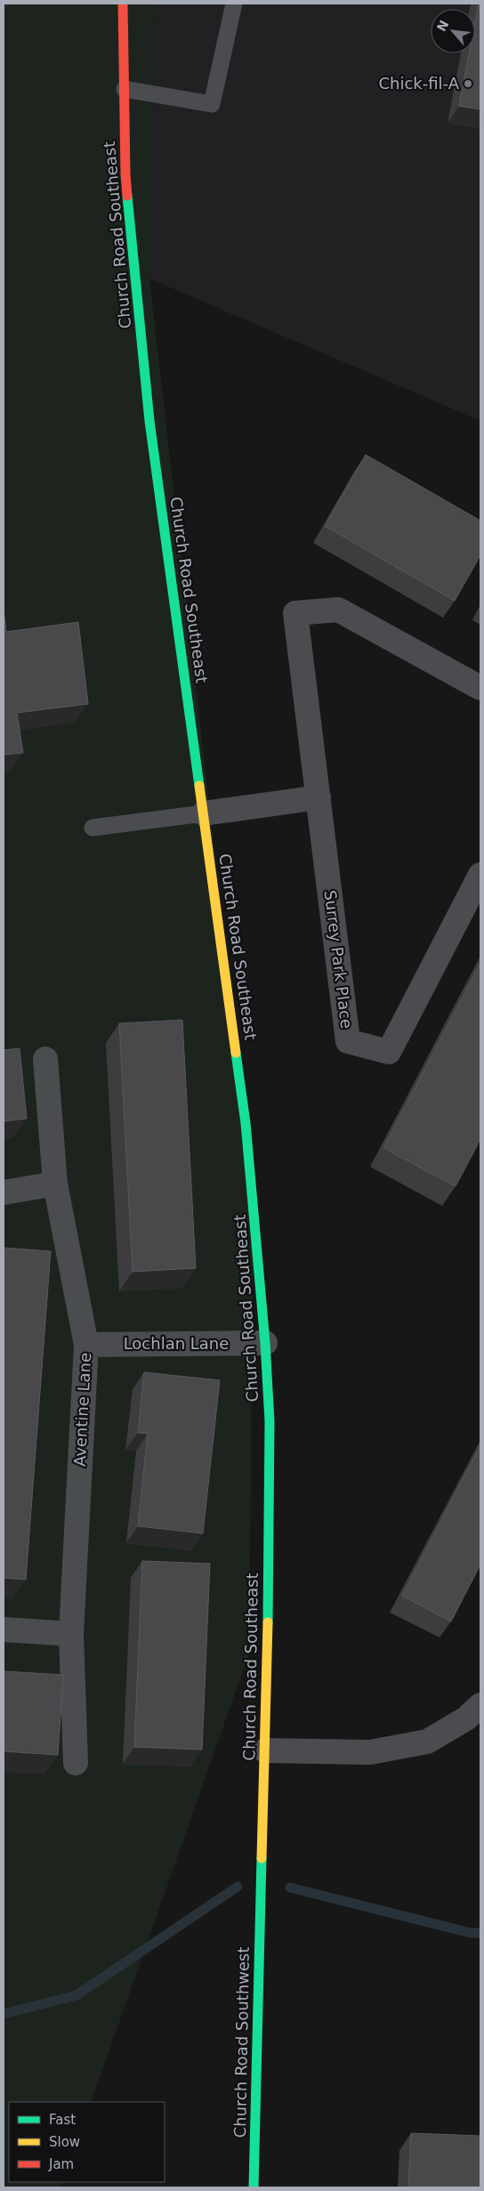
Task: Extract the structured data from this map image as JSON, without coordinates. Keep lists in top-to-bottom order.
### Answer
{
  "streets": {
    "street": [
      "Church Road Southeast",
      "Surrey Park Place",
      "Lochlan Lane",
      "Aventine Lane",
      "Church Road Southwest"
    ]
  },
  "crossings": [
    ["Church Road Southeast", "Lochlan Lane"],
    ["Church Road Southeast", "Church Road Southwest"],
    ["Lochlan Lane", "Aventine Lane"]
  ],
  "places": ["Chick-fil-A"],
  "legend": ["Fast", "Slow", "Jam"],
  "north": "top left"
}
